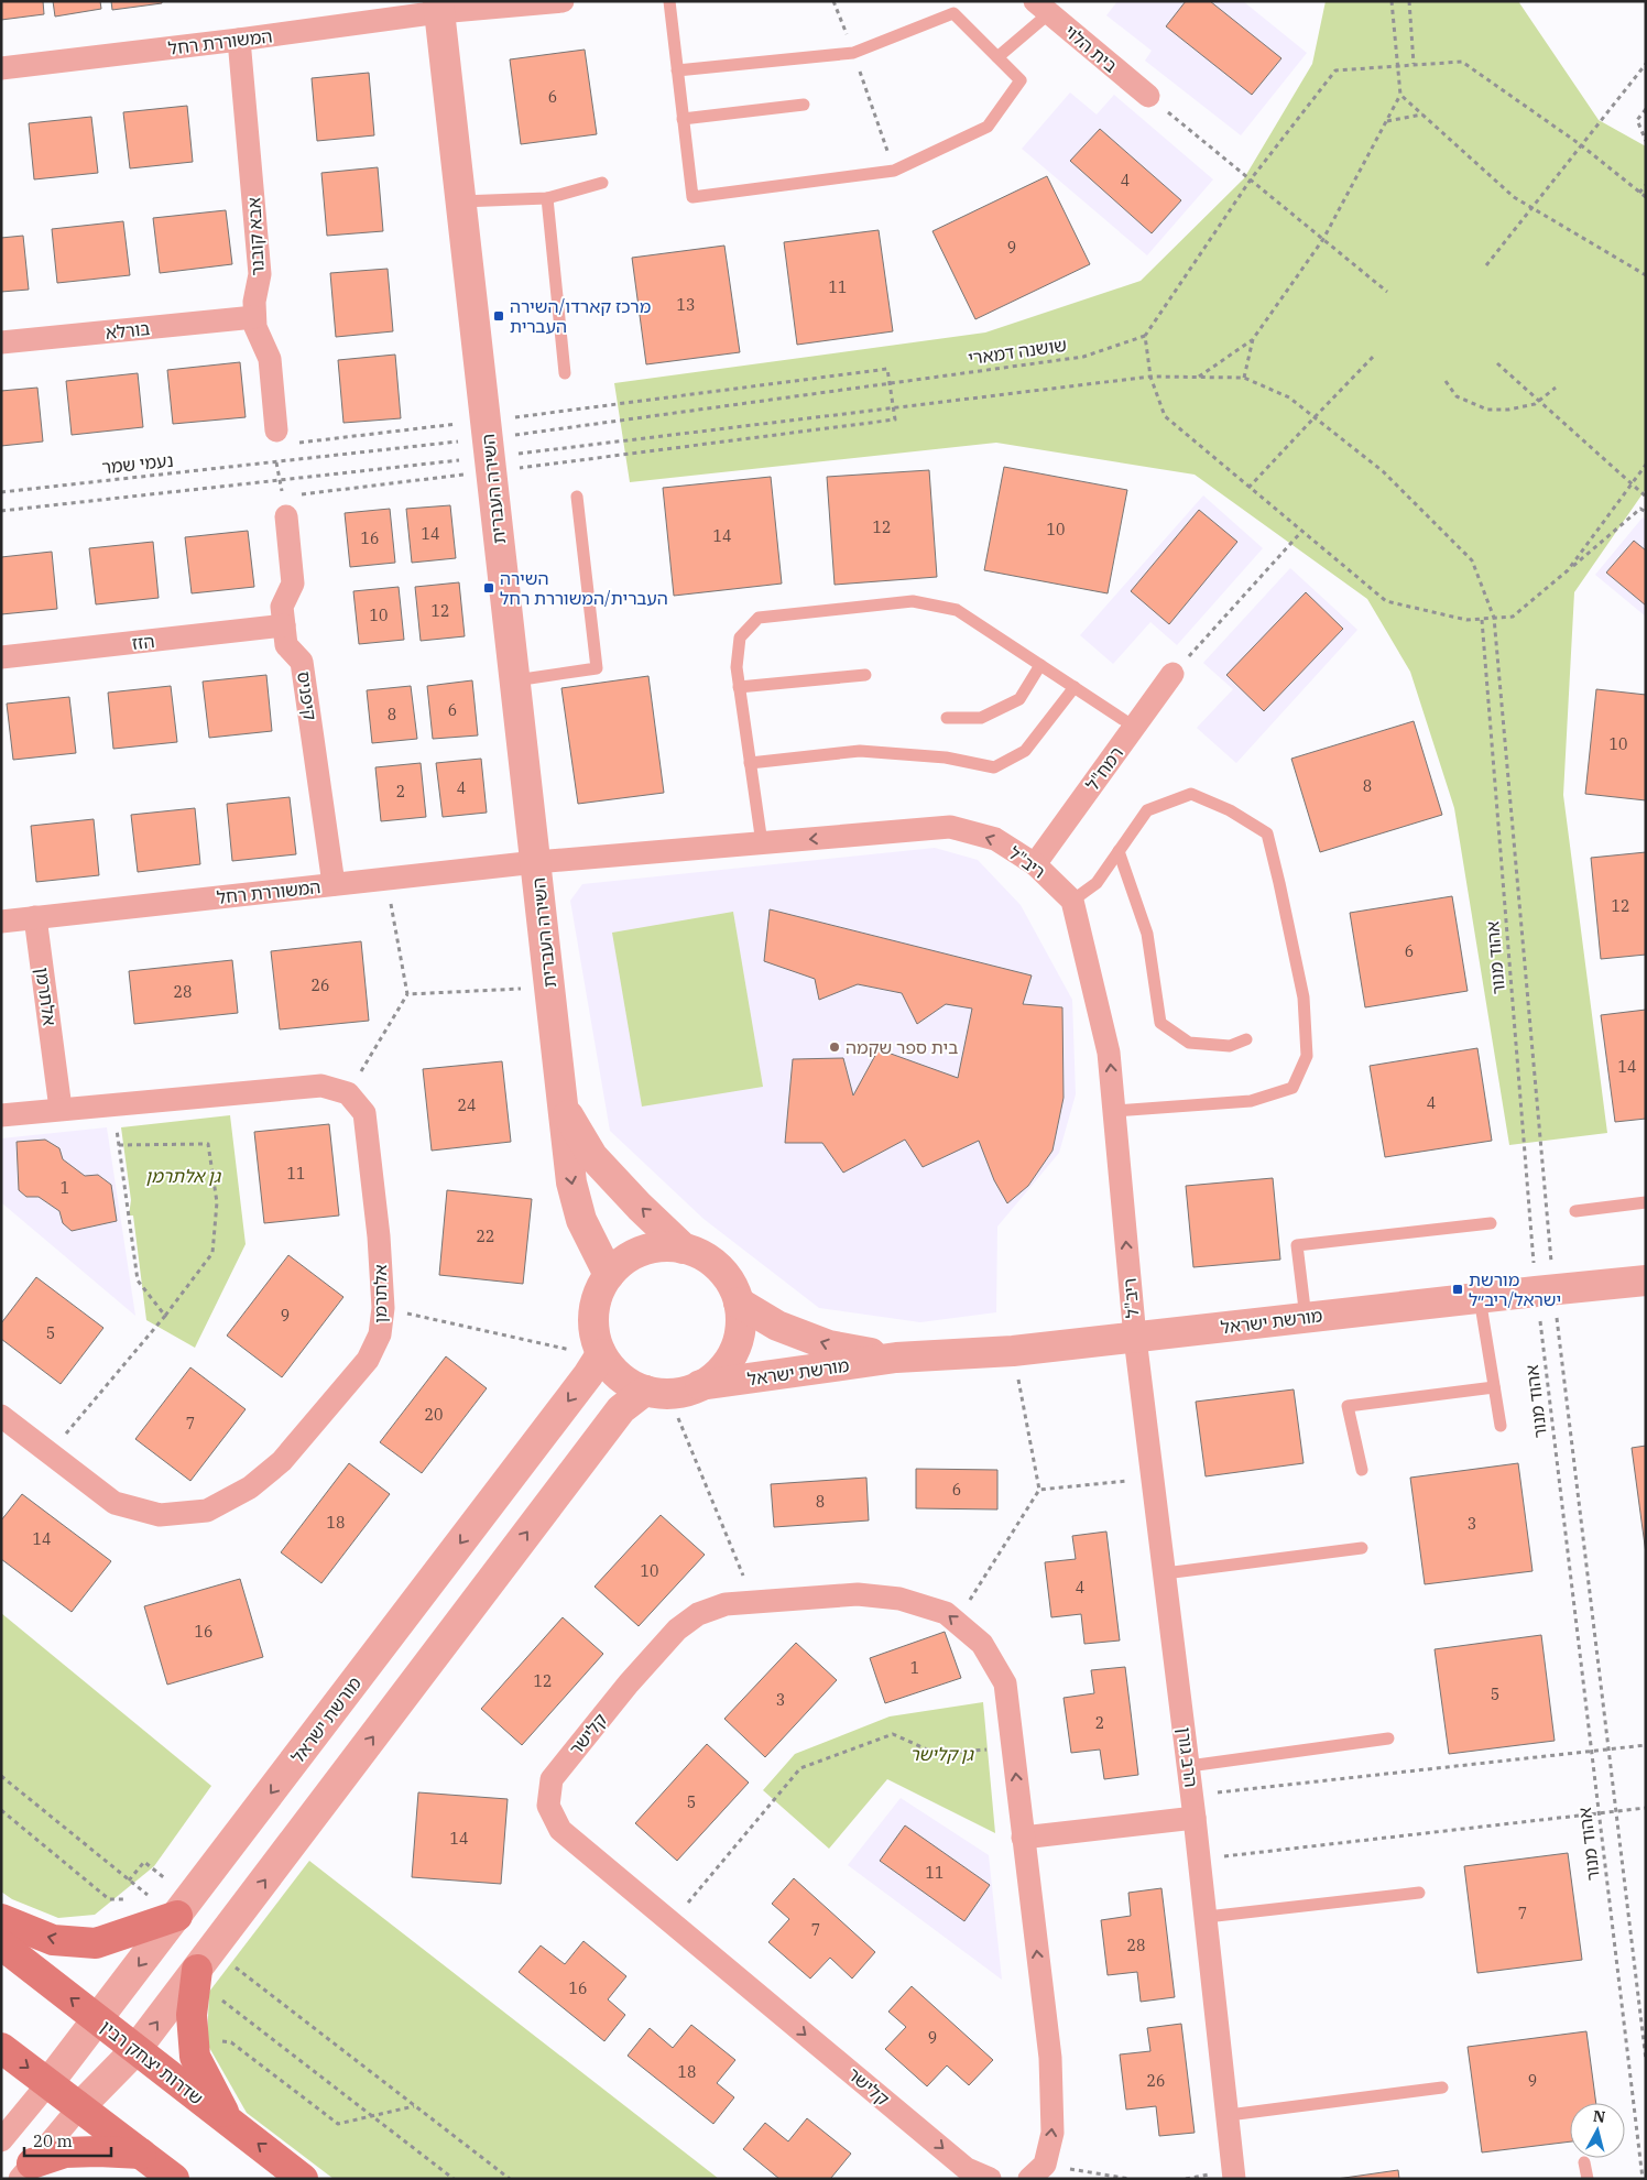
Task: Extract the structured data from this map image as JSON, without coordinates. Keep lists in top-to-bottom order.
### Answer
{
  "streets": {
    "main road": ["שדרות יצחק רבין"],
    "street": [
      "המשוררת רחל",
      "בית הלוי",
      "אבא קובנר",
      "בורלא",
      "השירה העברית",
      "הזז",
      "קיפניס",
      "רמח\"ל",
      "ריב\"ל",
      "אלתרמן",
      "מורשת ישראל",
      "קלישר",
      "הרב גורן"
    ],
    "path": ["שושנה דמארי", "נעמי שמר", "אהוד מנור"]
  },
  "crossings": [
    ["המשוררת רחל", "אבא קובנר"],
    ["המשוררת רחל", "השירה העברית"],
    ["המשוררת רחל", "קיפניס"],
    ["המשוררת רחל", "ריב\"ל"],
    ["המשוררת רחל", "אלתרמן"],
    ["אבא קובנר", "בורלא"],
    ["השירה העברית", "ריב\"ל"],
    ["השירה העברית", "מורשת ישראל"],
    ["הזז", "קיפניס"],
    ["רמח\"ל", "ריב\"ל"],
    ["ריב\"ל", "מורשת ישראל"],
    ["ריב\"ל", "הרב גורן"],
    ["אהוד מנור", "מורשת ישראל"],
    ["מורשת ישראל", "הרב גורן"],
    ["מורשת ישראל", "שדרות יצחק רבין"]
  ],
  "one_way": ["שדרות יצחק רבין"],
  "parks": ["גן אלתרמן", "גן קלישר"],
  "places": {
    "transit": ["מרכז קארדו/השירה העברית", "השירה העברית/המשוררת רחל", "מורשת ישראל/ריב״ל"],
    "other": ["בית ספר שקמה"]
  },
  "house_numbers": [
    "6",
    "4",
    "9",
    "11",
    "13",
    "12",
    "10",
    "14",
    "14",
    "16",
    "12",
    "10",
    "6",
    "8",
    "10",
    "8",
    "4",
    "2",
    "12",
    "6",
    "26",
    "28",
    "14",
    "4",
    "24",
    "11",
    "1",
    "22",
    "9",
    "5",
    "20",
    "7",
    "6",
    "8",
    "18",
    "3",
    "14",
    "10",
    "4",
    "16",
    "1",
    "12",
    "5",
    "3",
    "2",
    "5",
    "14",
    "11",
    "7",
    "7",
    "28",
    "16",
    "9",
    "18",
    "26",
    "9"
  ],
  "scale_bar": "20 m",
  "north": "top"
}
